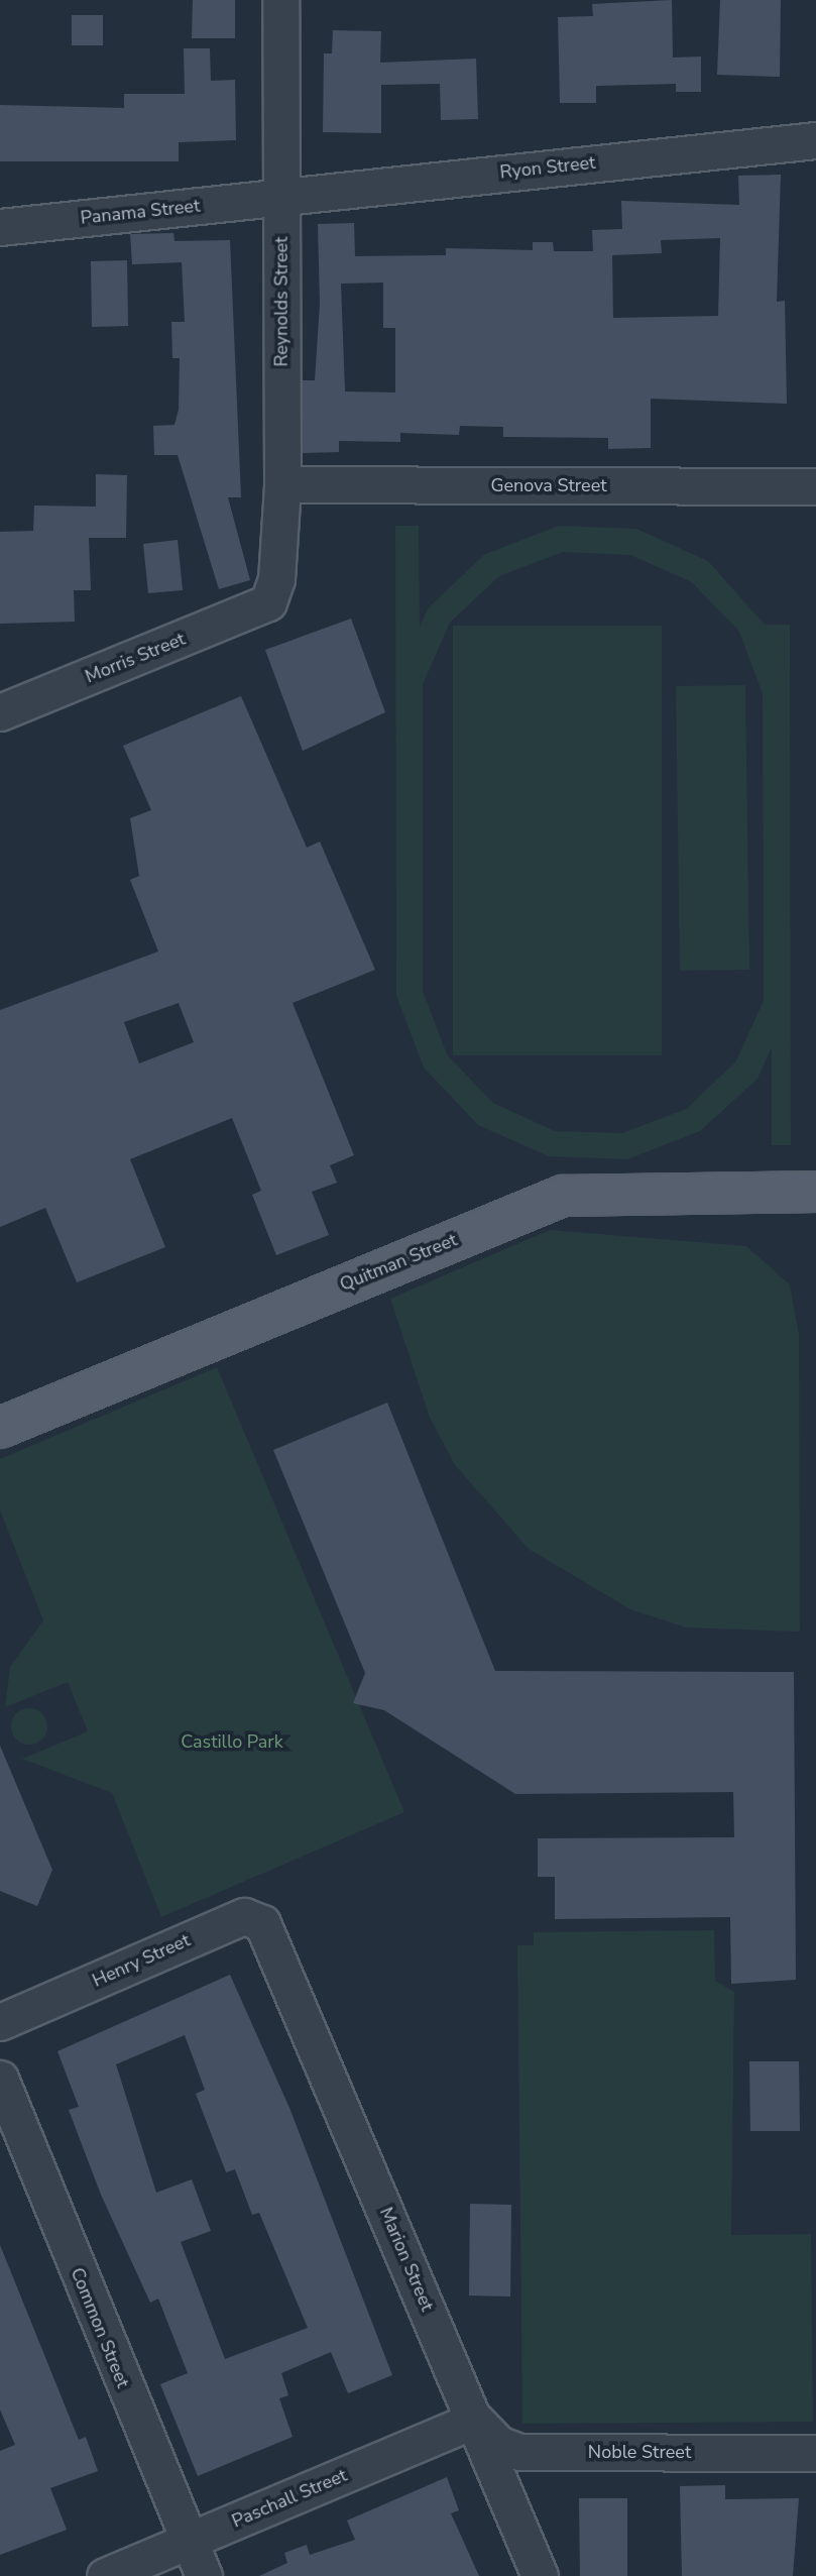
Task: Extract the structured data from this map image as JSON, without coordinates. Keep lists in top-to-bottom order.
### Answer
{
  "streets": {
    "main road": ["Quitman Street"],
    "street": [
      "Ryon Street",
      "Panama Street",
      "Reynolds Street",
      "Genova Street",
      "Morris Street",
      "Henry Street",
      "Marion Street",
      "Common Street",
      "Noble Street",
      "Paschall Street"
    ]
  },
  "crossings": [
    ["Ryon Street", "Panama Street"],
    ["Ryon Street", "Reynolds Street"],
    ["Panama Street", "Reynolds Street"],
    ["Reynolds Street", "Genova Street"],
    ["Reynolds Street", "Morris Street"],
    ["Henry Street", "Marion Street"],
    ["Marion Street", "Noble Street"],
    ["Marion Street", "Paschall Street"],
    ["Common Street", "Paschall Street"],
    ["Noble Street", "Paschall Street"]
  ],
  "parks": ["Castillo Park"]
}
